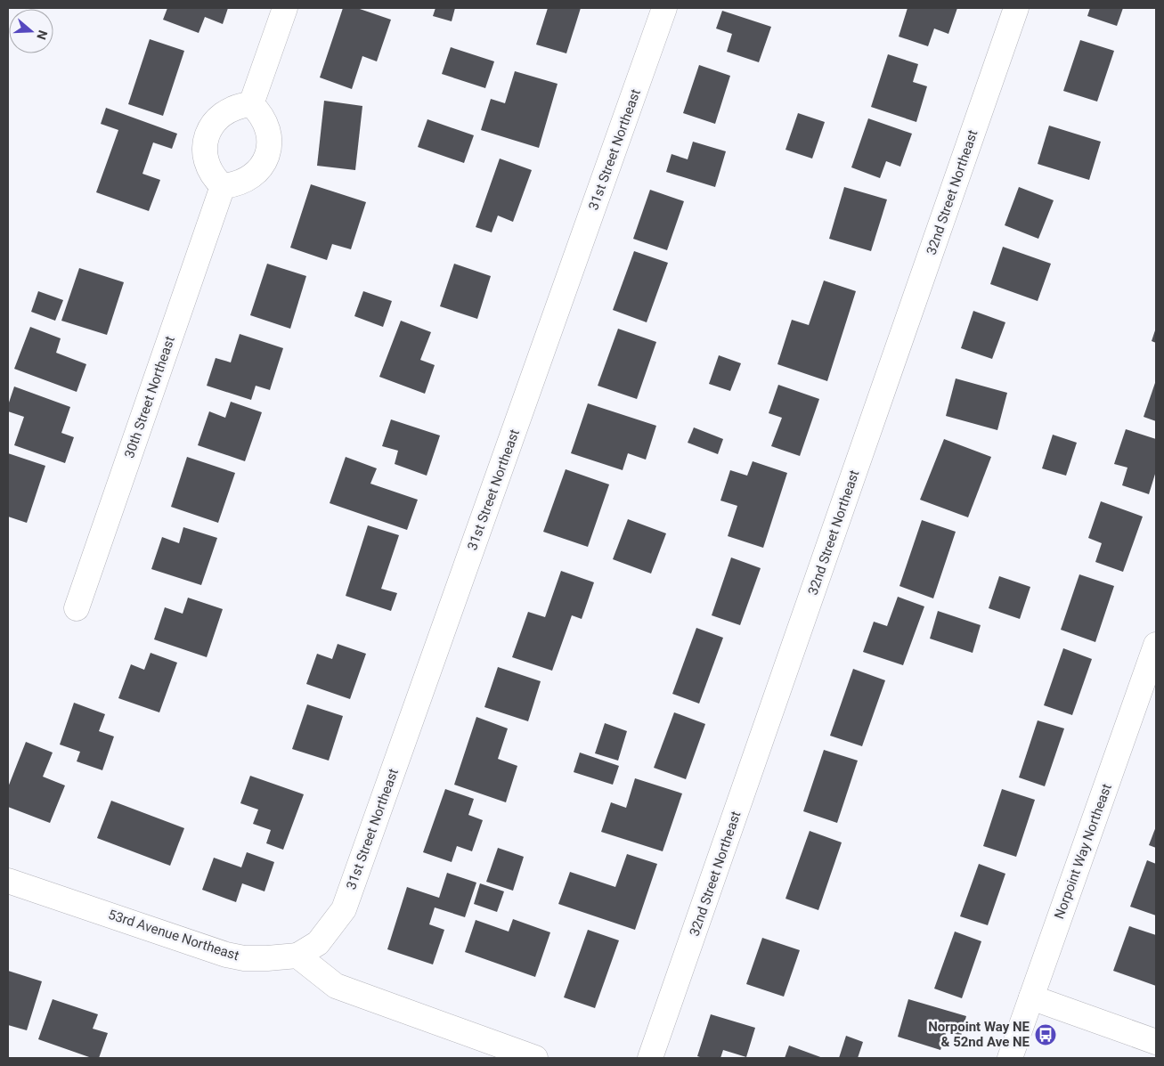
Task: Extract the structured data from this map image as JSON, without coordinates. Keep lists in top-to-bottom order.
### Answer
{
  "streets": {
    "street": [
      "31st Street Northeast",
      "32nd Street Northeast",
      "30th Street Northeast",
      "Norpoint Way Northeast",
      "53rd Avenue Northeast"
    ]
  },
  "crossings": [
    ["31st Street Northeast", "53rd Avenue Northeast"]
  ],
  "places": {
    "bus stop": ["Norpoint Way NE & 52nd Ave NE"]
  },
  "north": "right"
}
